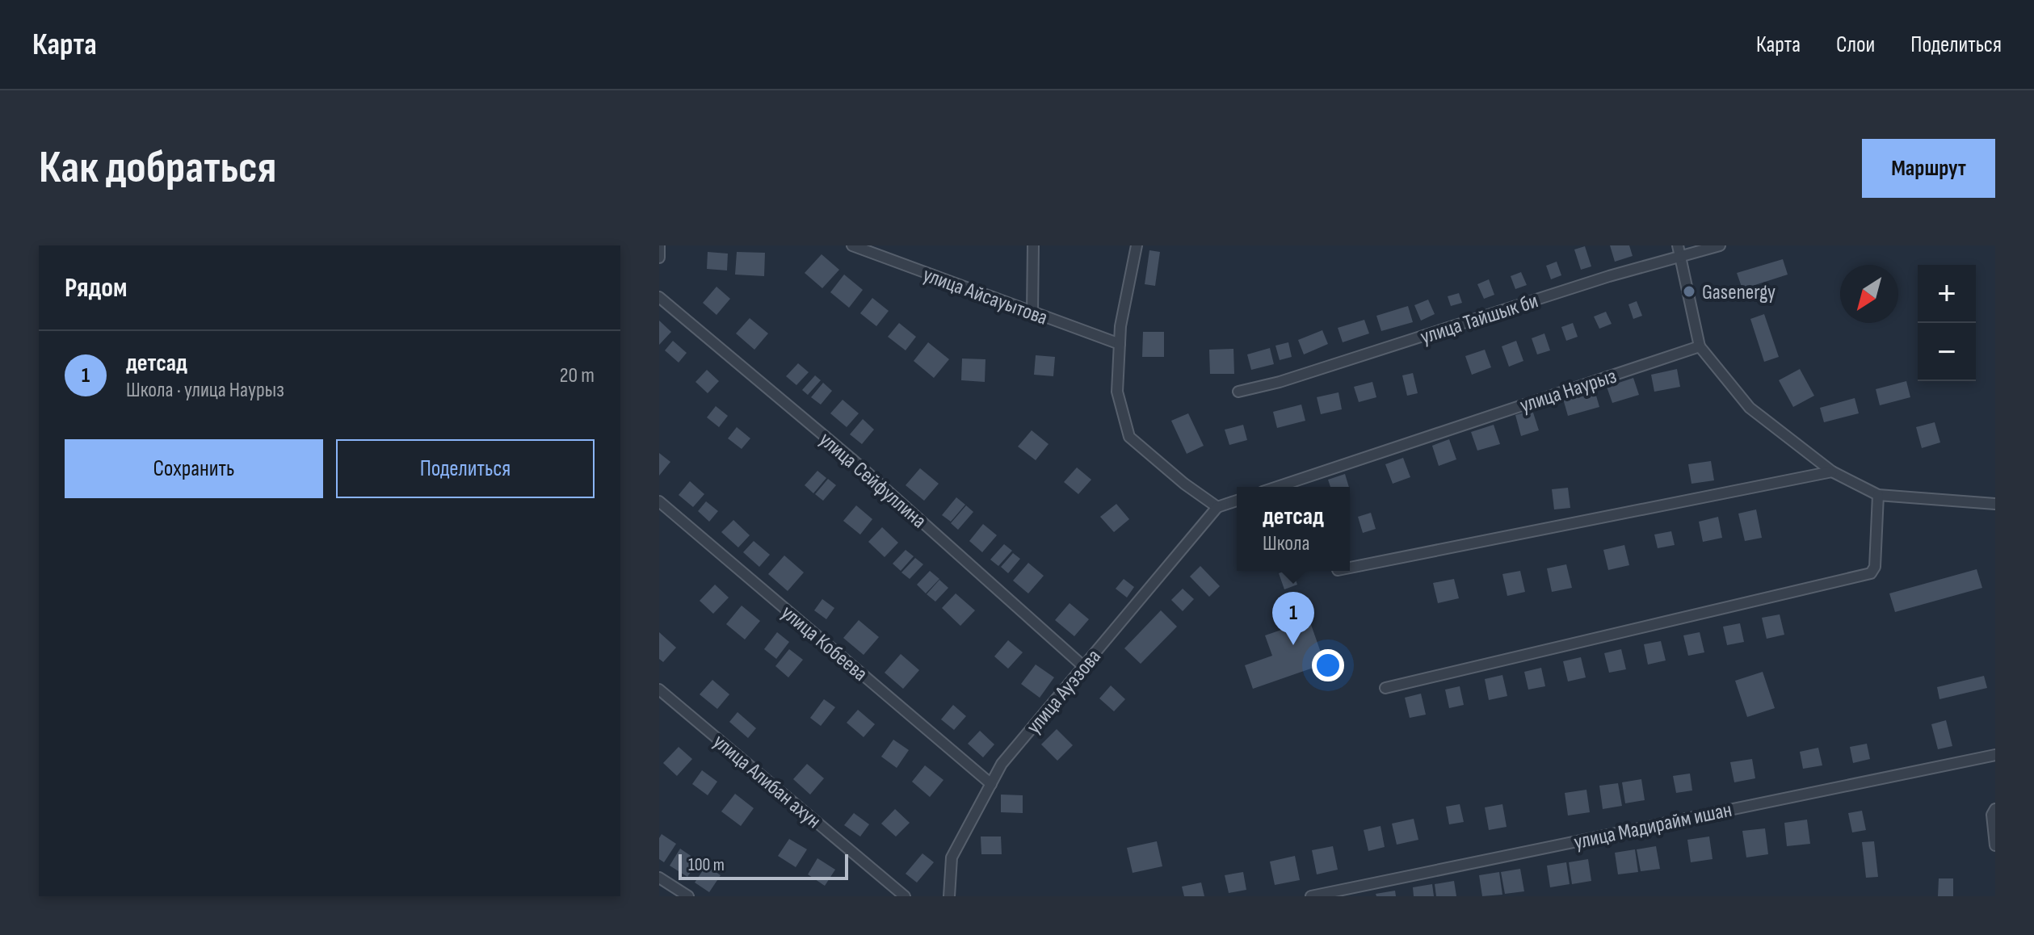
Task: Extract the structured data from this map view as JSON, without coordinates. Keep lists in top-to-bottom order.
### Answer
{
  "streets": {
    "street": [
      "улица Айсауытова",
      "улица Тайшык би",
      "улица Наурыз",
      "улица Сейфуллина",
      "улица Кобеева",
      "улица Ауэзова",
      "улица Алибан ахун",
      "улица Мадирайм ишан"
    ]
  },
  "crossings": [
    ["улица Сейфуллина", "улица Ауэзова"],
    ["улица Кобеева", "улица Ауэзова"]
  ],
  "places": ["Gasenergy"],
  "scale_bar": "100 m",
  "north": "bottom left",
  "page": {
    "header": "Карта",
    "nav": ["Карта", "Слои", "Поделиться"],
    "buttons": [
      "Маршрут",
      ["Сохранить", "Поделиться"]
    ],
    "title": "Как добраться",
    "heading": "Рядом",
    "map_buttons": ["+", "−"],
    "list": [
      {
        "mark": "1",
        "name": "детсад",
        "note": "Школа · улица Наурыз",
        "value": "20 m"
      }
    ],
    "popup": ["детсад", "Школа"],
    "pins": "1",
    "scale": "100 m"
  }
}
